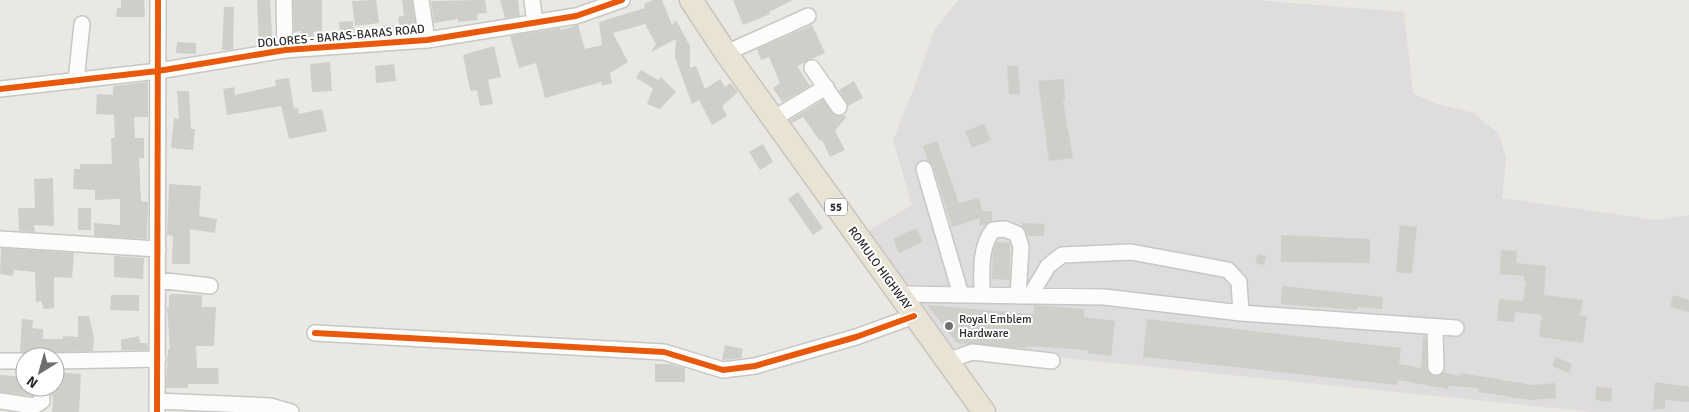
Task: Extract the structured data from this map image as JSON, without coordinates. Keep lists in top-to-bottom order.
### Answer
{
  "streets": {
    "highway": ["55", "ROMULO HIGHWAY"],
    "street": ["DOLORES - BARAS-BARAS ROAD"]
  },
  "places": ["Royal Emblem Hardware"],
  "north": "bottom left"
}
